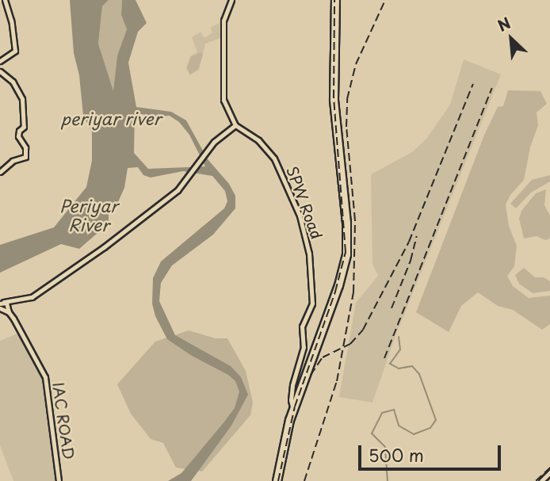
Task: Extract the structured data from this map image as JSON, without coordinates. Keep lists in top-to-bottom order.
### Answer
{
  "streets": {
    "main road": ["SPW Road", "IAC ROAD"]
  },
  "water": ["periyar river", "Periyar River"],
  "scale_bar": "500 m",
  "north": "top left"
}
